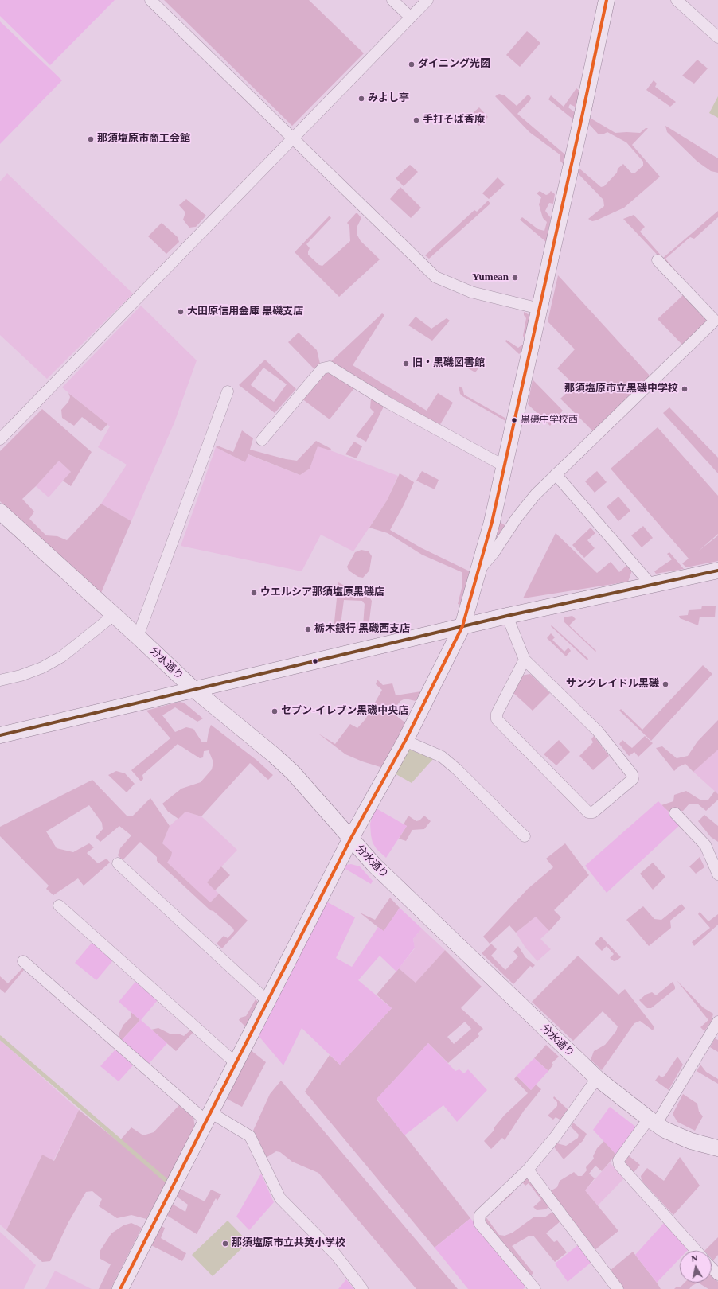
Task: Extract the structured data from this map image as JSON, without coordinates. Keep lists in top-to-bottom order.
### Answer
{
  "streets": {
    "street": ["分水通り"]
  },
  "places": [
    "ダイニング光圀",
    "みよし亭",
    "手打そば香庵",
    "那須塩原市商工会館",
    "Yumean",
    "大田原信用金庫 黒磯支店",
    "旧・黒磯図書館",
    "那須塩原市立黒磯中学校",
    "黒磯中学校西",
    "ウエルシア那須塩原黒磯店",
    "栃木銀行 黒磯西支店",
    "サンクレイドル黒磯",
    "セブン-イレブン黒磯中央店",
    "那須塩原市立共英小学校"
  ],
  "north": "top"
}
